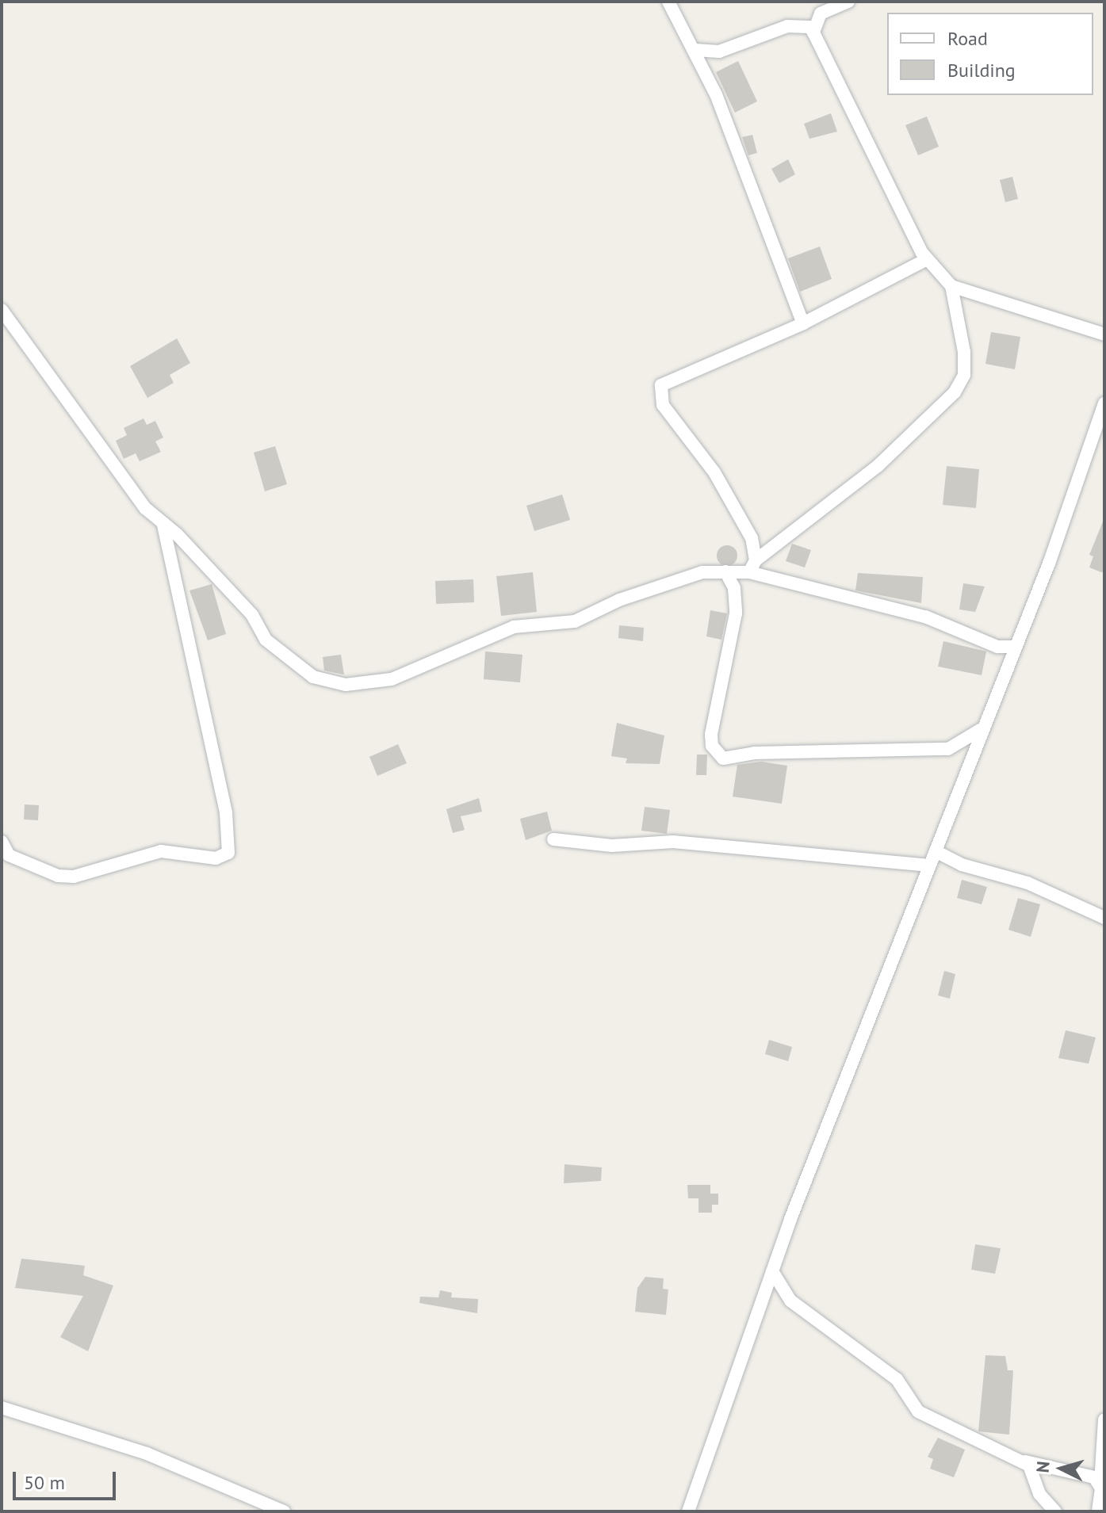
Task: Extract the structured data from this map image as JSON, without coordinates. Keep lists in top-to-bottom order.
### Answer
{
  "legend": ["Road", "Building"],
  "scale_bar": "50 m",
  "north": "left"
}
